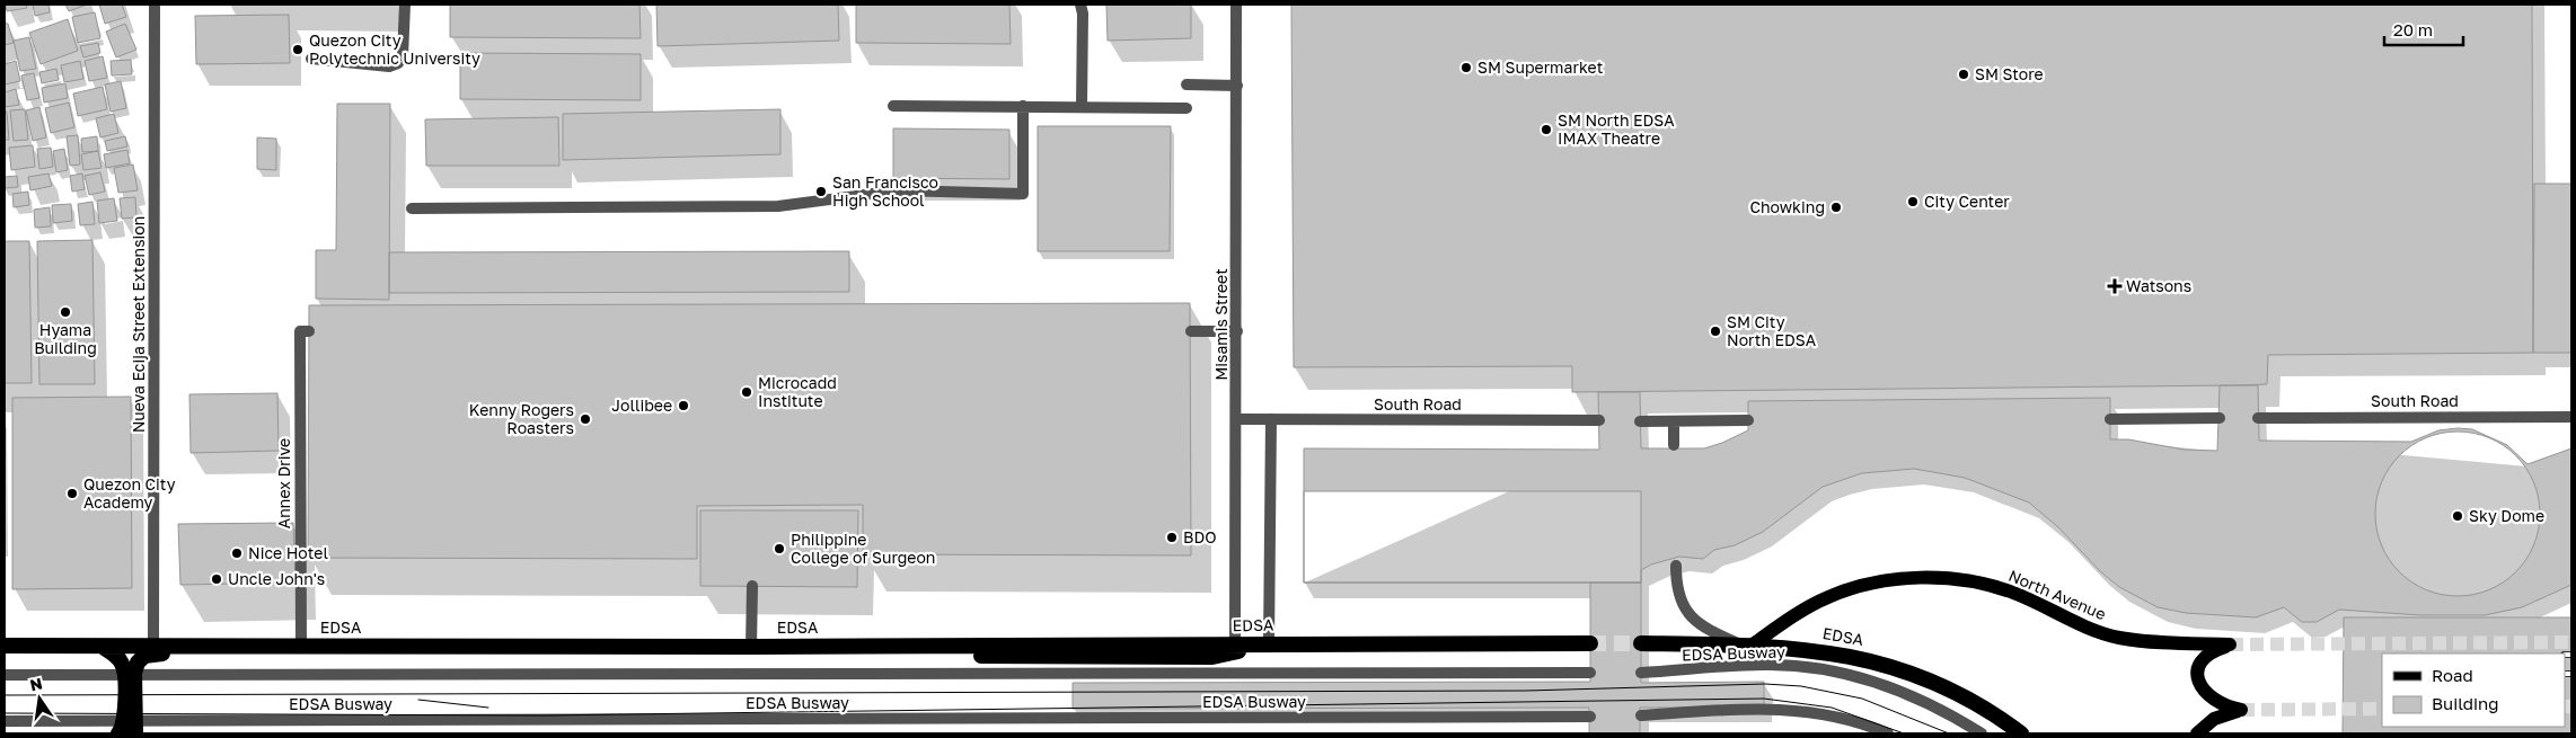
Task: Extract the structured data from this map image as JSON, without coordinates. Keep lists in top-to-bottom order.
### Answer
{
  "streets": {
    "highway": ["EDSA"],
    "main road": ["North Avenue"],
    "street": [
      "Nueva Ecija Street Extension",
      "Misamis Street",
      "South Road",
      "Annex Drive",
      "EDSA Busway"
    ]
  },
  "crossings": [
    ["Nueva Ecija Street Extension", "EDSA"],
    ["Misamis Street", "South Road"],
    ["Misamis Street", "EDSA"],
    ["Annex Drive", "EDSA"],
    ["North Avenue", "EDSA"]
  ],
  "places": {
    "other": [
      "Quezon City Polytechnic University",
      "SM Supermarket",
      "SM Store",
      "SM North EDSA IMAX Theatre",
      "San Francisco High School",
      "City Center",
      "Chowking",
      "Hyama Building",
      "SM City North EDSA",
      "Microcadd Institute",
      "Jollibee",
      "Kenny Rogers Roasters",
      "Quezon City Academy",
      "Sky Dome",
      "BDO",
      "Philippine College of Surgeon",
      "Nice Hotel",
      "Uncle John's"
    ],
    "health": ["Watsons"]
  },
  "legend": ["Road", "Building"],
  "scale_bar": "20 m",
  "north": "top"
}
